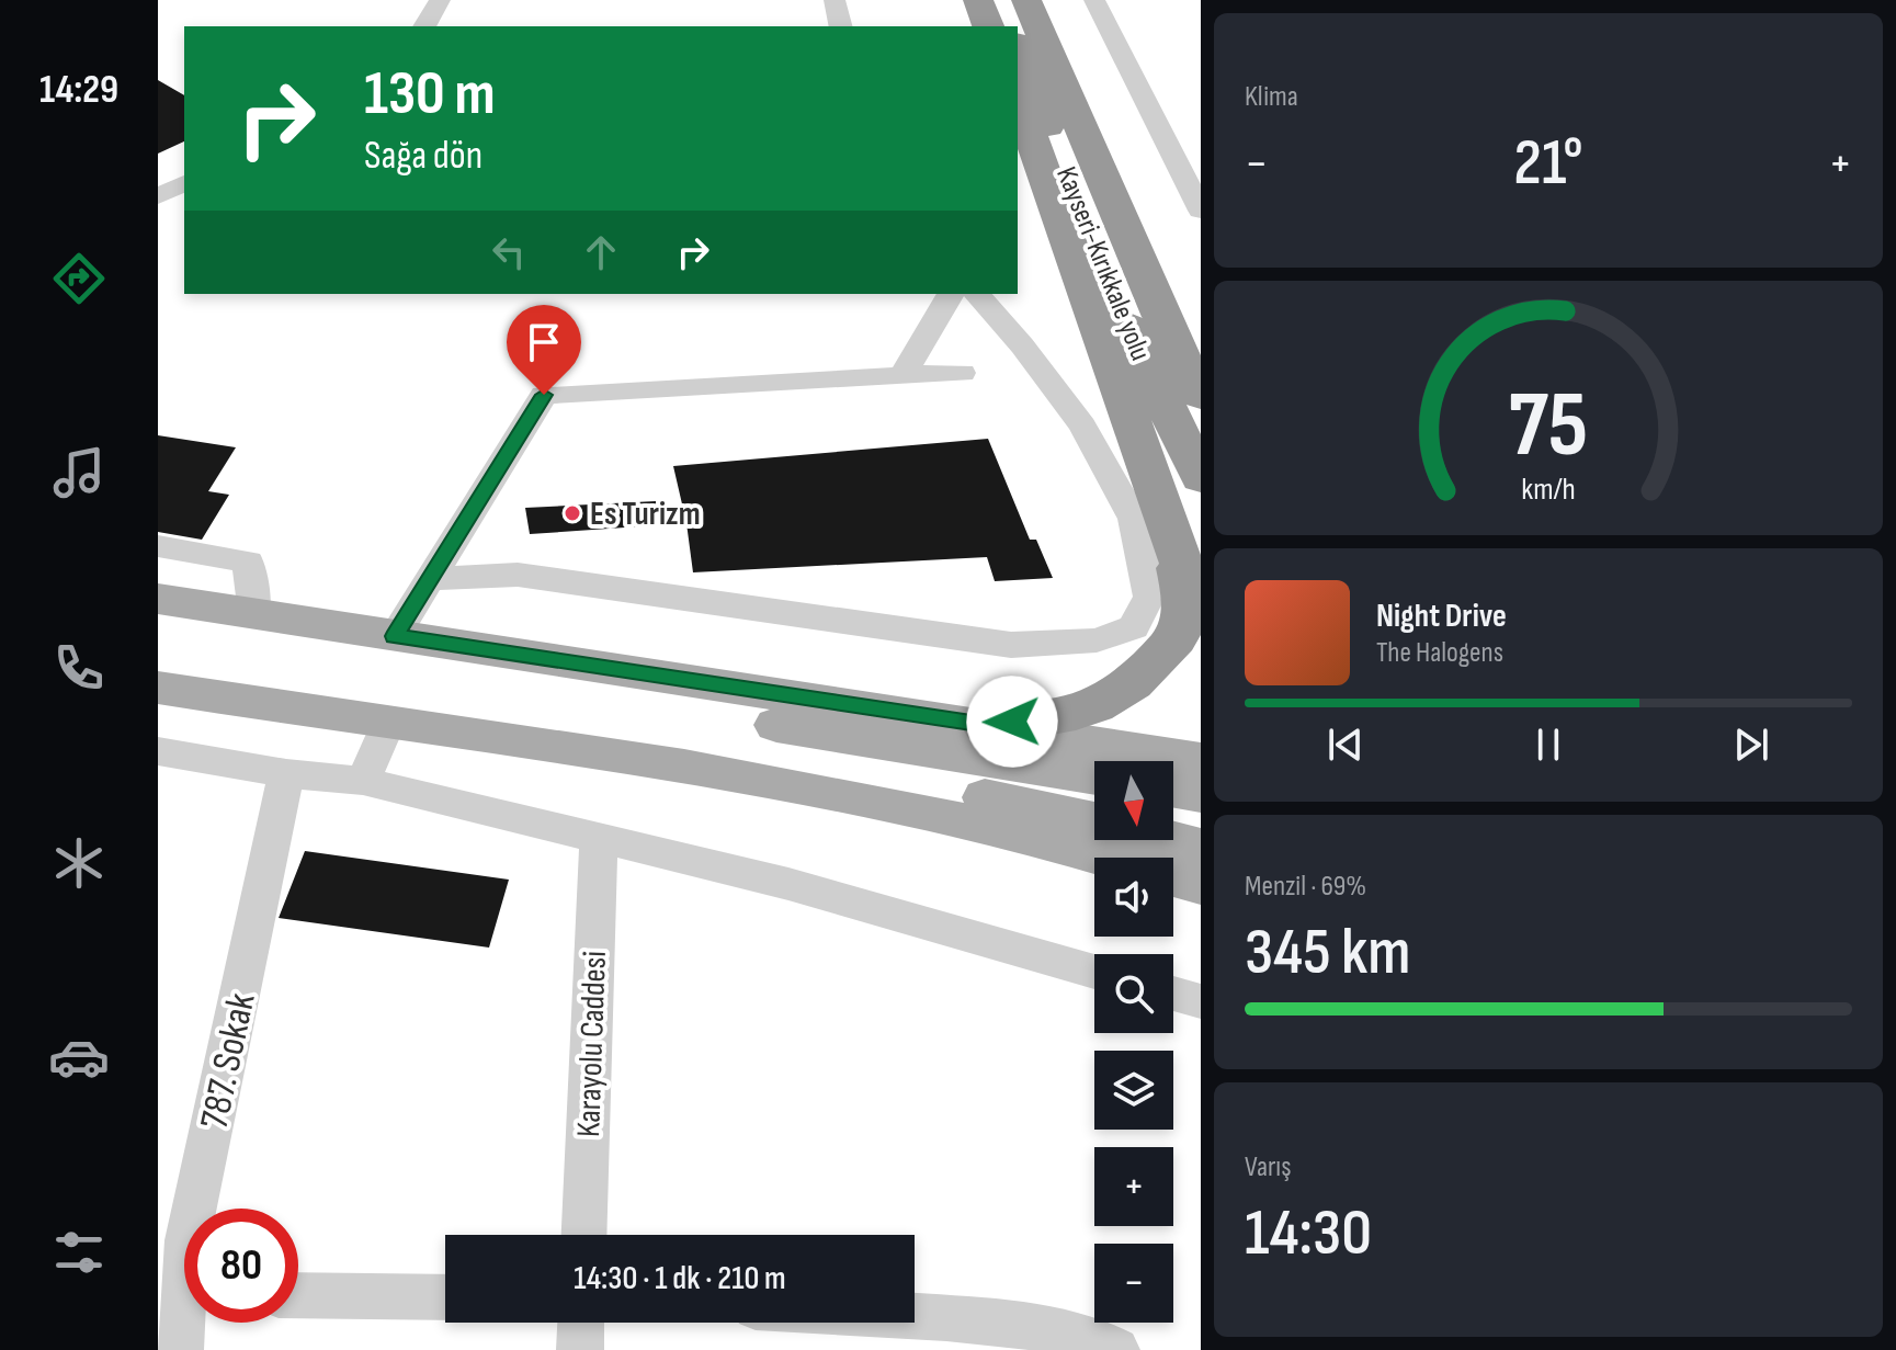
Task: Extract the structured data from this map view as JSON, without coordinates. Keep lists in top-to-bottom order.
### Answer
{
  "streets": {
    "highway": ["Kayseri-Kırıkkale yolu"],
    "street": ["Karayolu Caddesi", "787. Sokak"]
  },
  "places": ["Es Turizm"],
  "north": "bottom",
  "page": {
    "tabs": "14:29",
    "tile": [
      "Klima",
      ["Menzil · 69%", "345 km"],
      ["Varış", "14:30"]
    ],
    "turn": ["130 m", "Sağa dön"],
    "heat": ["−", "21°", "+"],
    "song": ["Night Drive", "The Halogens"],
    "map_buttons": ["+", "−"],
    "limit": "80",
    "trip": "14:30 · 1 dk · 210 m",
    "gauge": ["75", "km/h"]
  }
}
